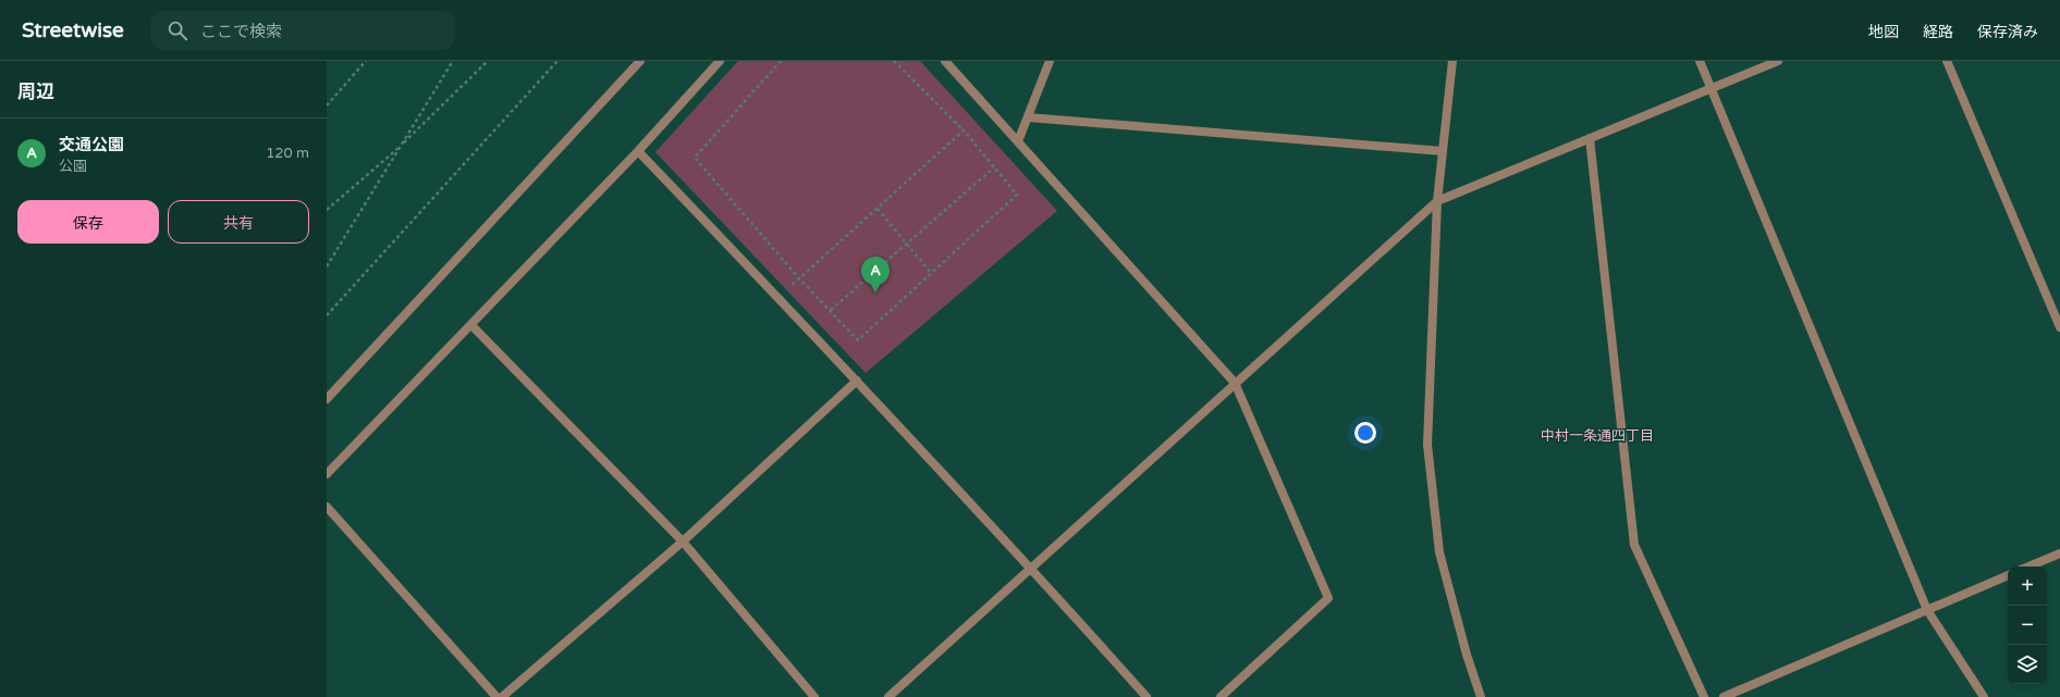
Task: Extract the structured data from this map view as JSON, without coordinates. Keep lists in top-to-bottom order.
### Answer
{
  "districts": ["中村一条通四丁目"],
  "page": {
    "header": "Streetwise",
    "search": "ここで検索",
    "nav": ["地図", "経路", "保存済み"],
    "heading": "周辺",
    "list": [
      {
        "mark": "A",
        "name": "交通公園",
        "note": "公園",
        "value": "120 m"
      }
    ],
    "buttons": ["保存", "共有"],
    "pins": "A",
    "map_buttons": ["+", "−"]
  }
}
